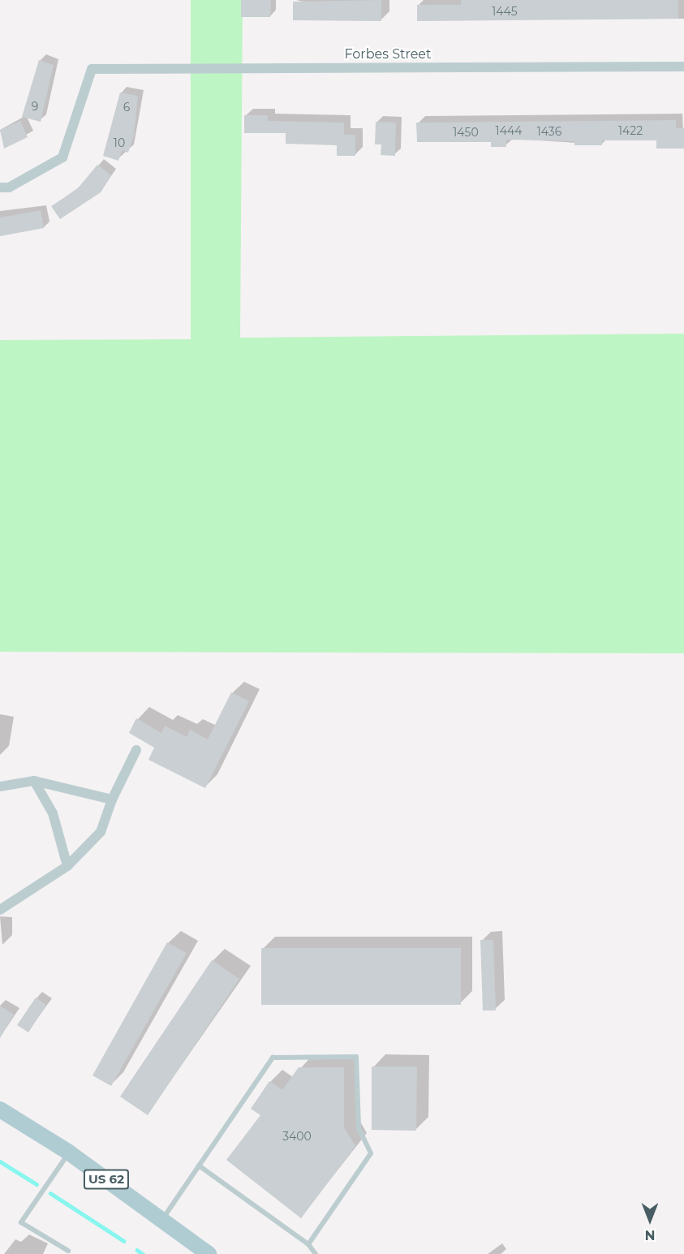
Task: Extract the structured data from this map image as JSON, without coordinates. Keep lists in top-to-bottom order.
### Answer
{
  "streets": {
    "main road": ["US 62"],
    "street": ["Forbes Street"]
  },
  "house_numbers": [
    "1445",
    "9",
    "6",
    "1444",
    "1422",
    "1436",
    "1450",
    "10",
    "3400"
  ],
  "north": "bottom"
}
